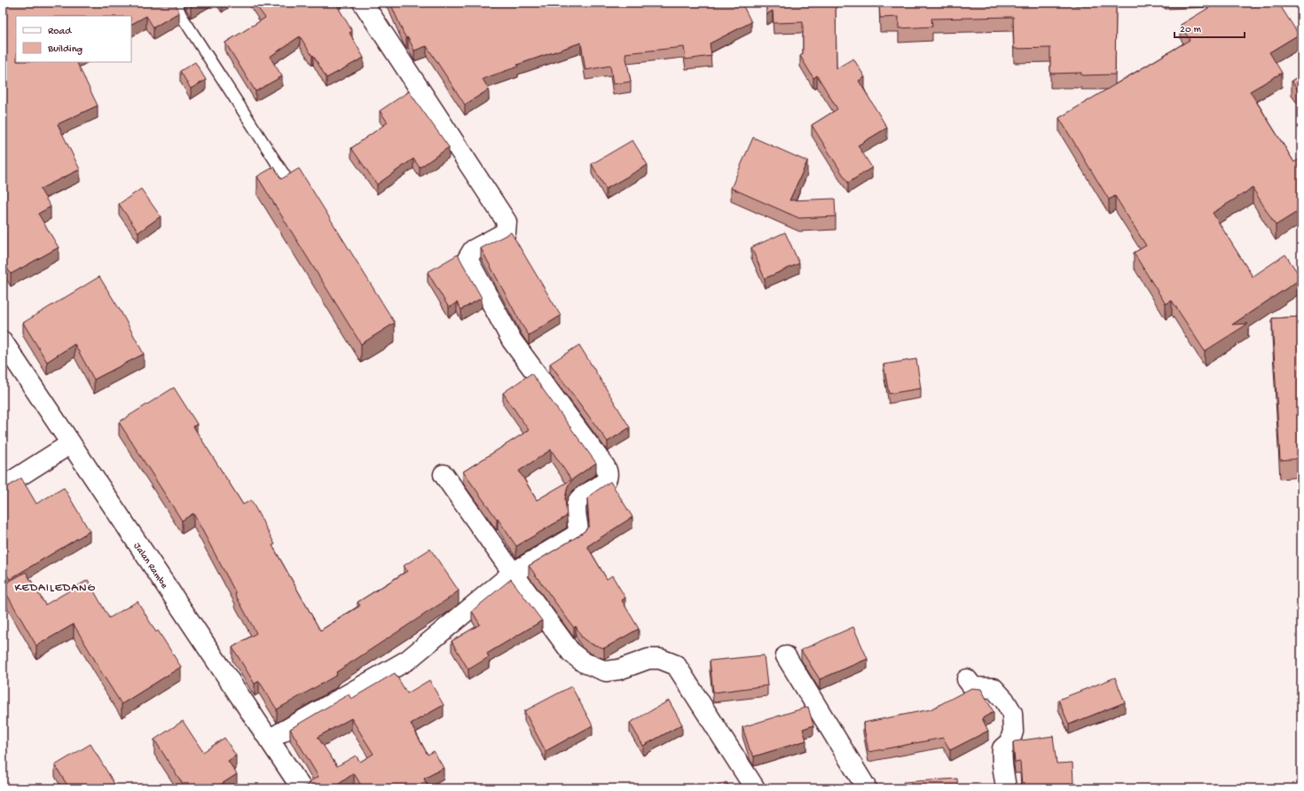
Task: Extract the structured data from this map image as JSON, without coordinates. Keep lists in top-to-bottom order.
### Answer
{
  "streets": {
    "street": ["Jalan Rambe"]
  },
  "districts": ["KEDAILEDANG"],
  "legend": ["Road", "Building"],
  "scale_bar": "20 m"
}
